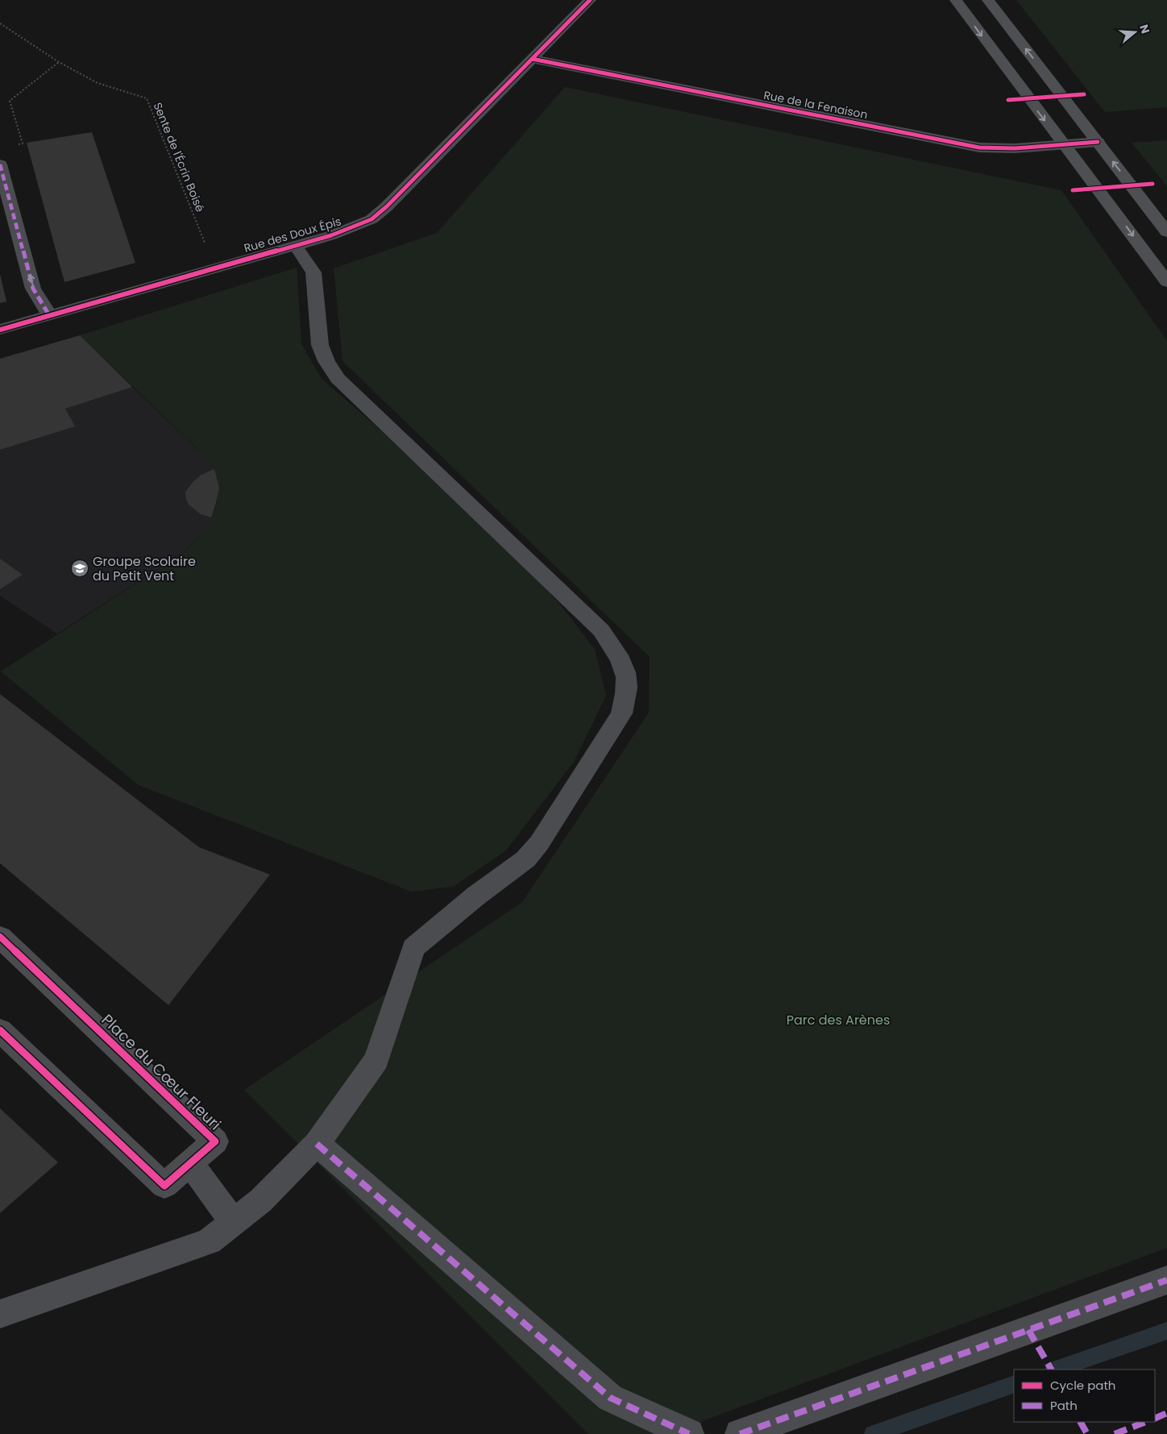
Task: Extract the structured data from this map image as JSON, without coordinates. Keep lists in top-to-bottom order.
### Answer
{
  "streets": {
    "street": ["Rue de la Fenaison", "Rue des Doux Épis", "Place du Cœur Fleuri"],
    "path": ["Sente de l'Écrin Boisé"]
  },
  "crossings": [
    ["Rue de la Fenaison", "Rue des Doux Épis"],
    ["Sente de l'Écrin Boisé", "Rue des Doux Épis"]
  ],
  "parks": ["Parc des Arènes"],
  "places": {
    "school or university": ["Groupe Scolaire du Petit Vent"]
  },
  "legend": ["Cycle path", "Path"],
  "north": "right"
}
